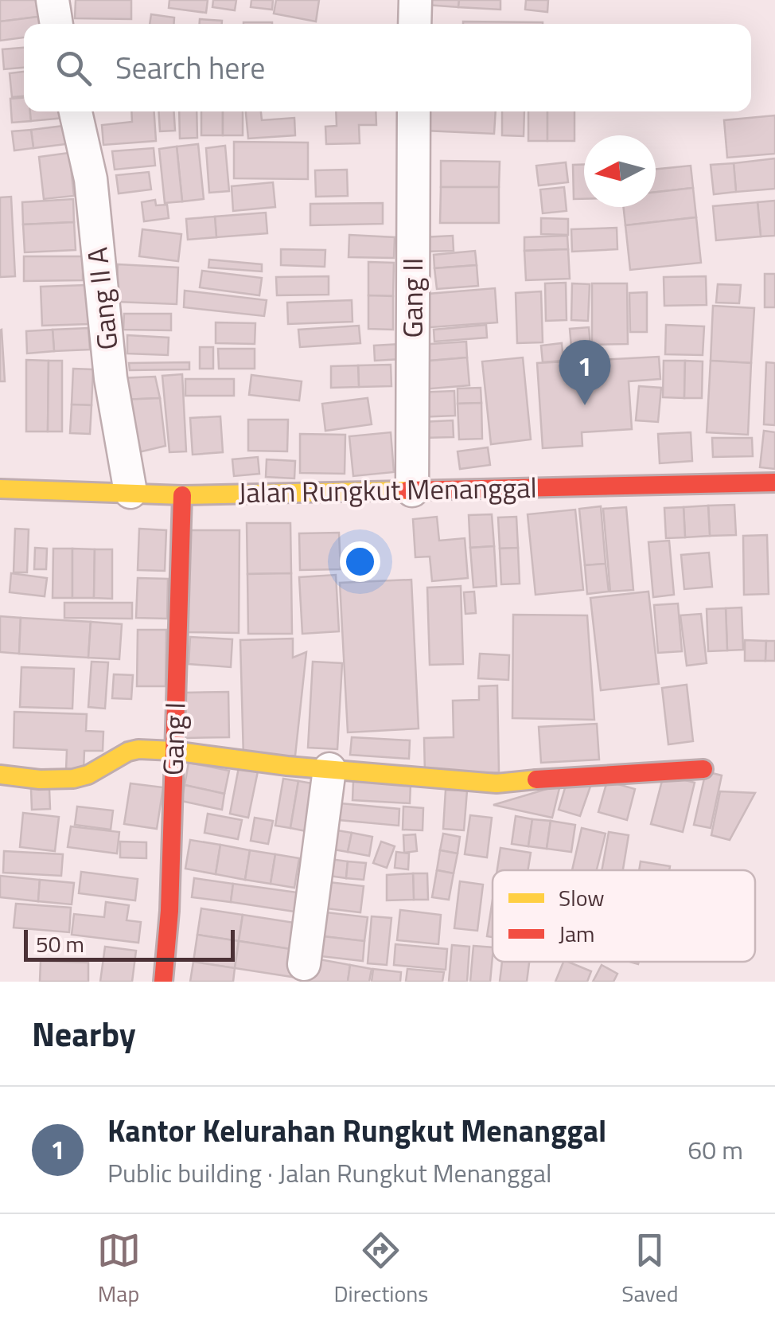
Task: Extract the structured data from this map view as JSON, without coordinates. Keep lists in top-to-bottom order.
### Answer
{
  "streets": {
    "street": [
      "Gang II",
      "Gang II A",
      "Jalan Rungkut Menanggal",
      "Gang I"
    ]
  },
  "crossings": [
    ["Gang II", "Jalan Rungkut Menanggal"],
    ["Gang II A", "Jalan Rungkut Menanggal"],
    ["Jalan Rungkut Menanggal", "Gang I"]
  ],
  "legend": ["Slow", "Jam"],
  "scale_bar": "50 m",
  "north": "left",
  "page": {
    "search": "Search here",
    "pins": "1",
    "scale": "50 m",
    "heading": "Nearby",
    "list": [
      {
        "mark": "1",
        "name": "Kantor Kelurahan Rungkut Menanggal",
        "note": "Public building · Jalan Rungkut Menanggal",
        "value": "60 m"
      }
    ],
    "nav": ["Map", "Directions", "Saved"]
  }
}
